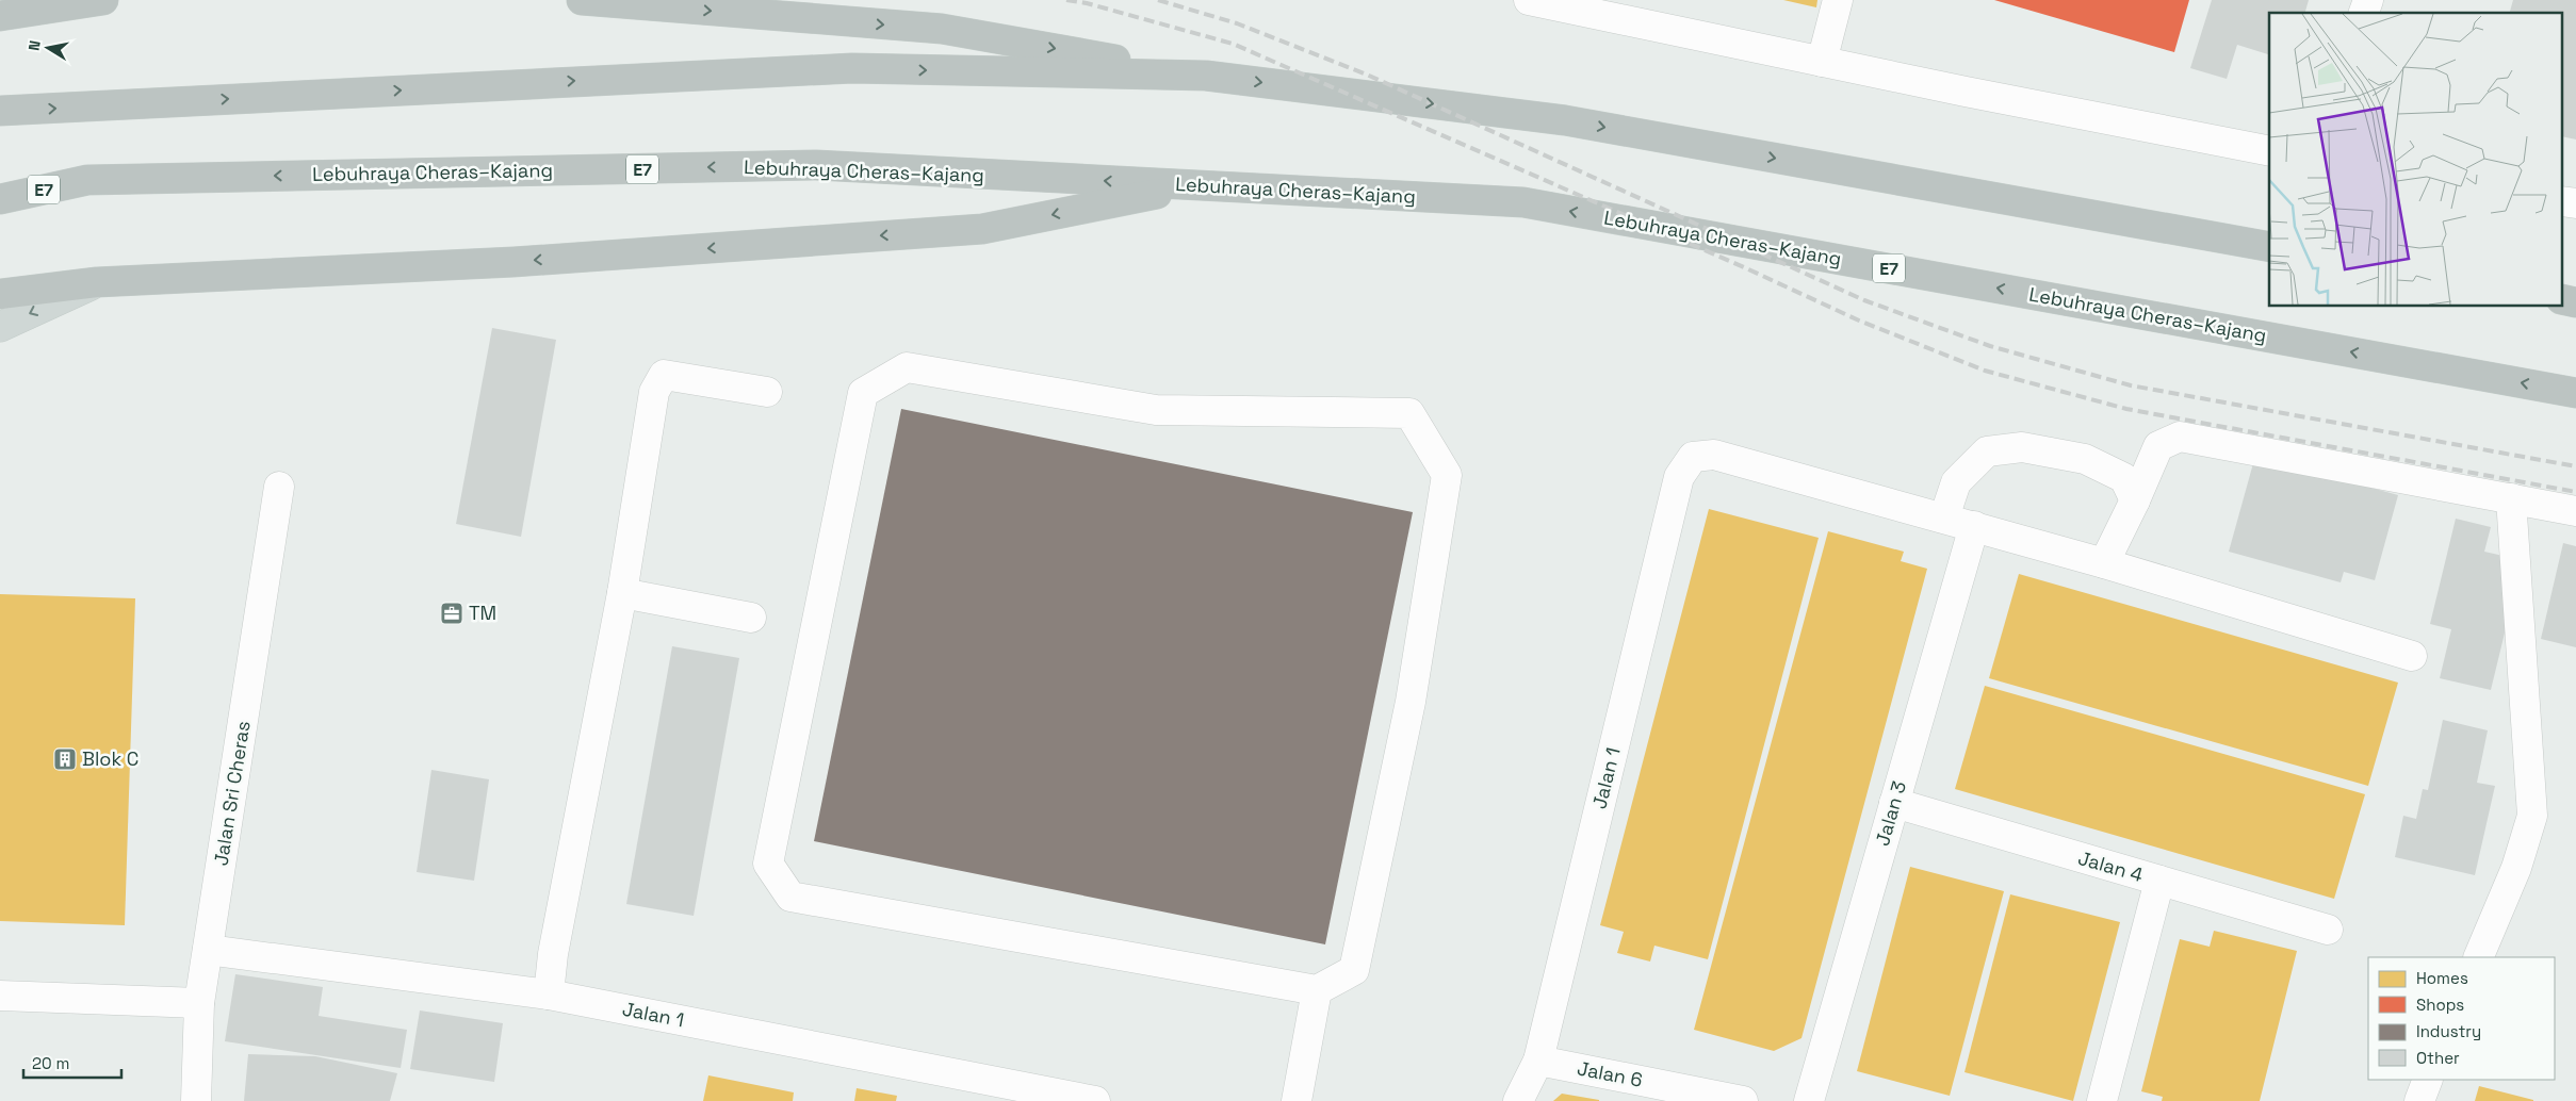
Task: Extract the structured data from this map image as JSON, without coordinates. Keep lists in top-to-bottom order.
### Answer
{
  "streets": {
    "highway": ["E7", "Lebuhraya Cheras–Kajang"],
    "street": [
      "Jalan 1",
      "Jalan Sri Cheras",
      "Jalan 3",
      "Jalan 4",
      "Jalan 6"
    ]
  },
  "crossings": [
    ["Jalan 1", "Jalan Sri Cheras"],
    ["Jalan 1", "Jalan 6"],
    ["Jalan 3", "Jalan 4"]
  ],
  "places": {
    "office": ["TM"],
    "building": ["Blok C"]
  },
  "legend": [
    "Homes",
    "Shops",
    "Industry",
    "Other"
  ],
  "scale_bar": "20 m",
  "north": "left"
}
